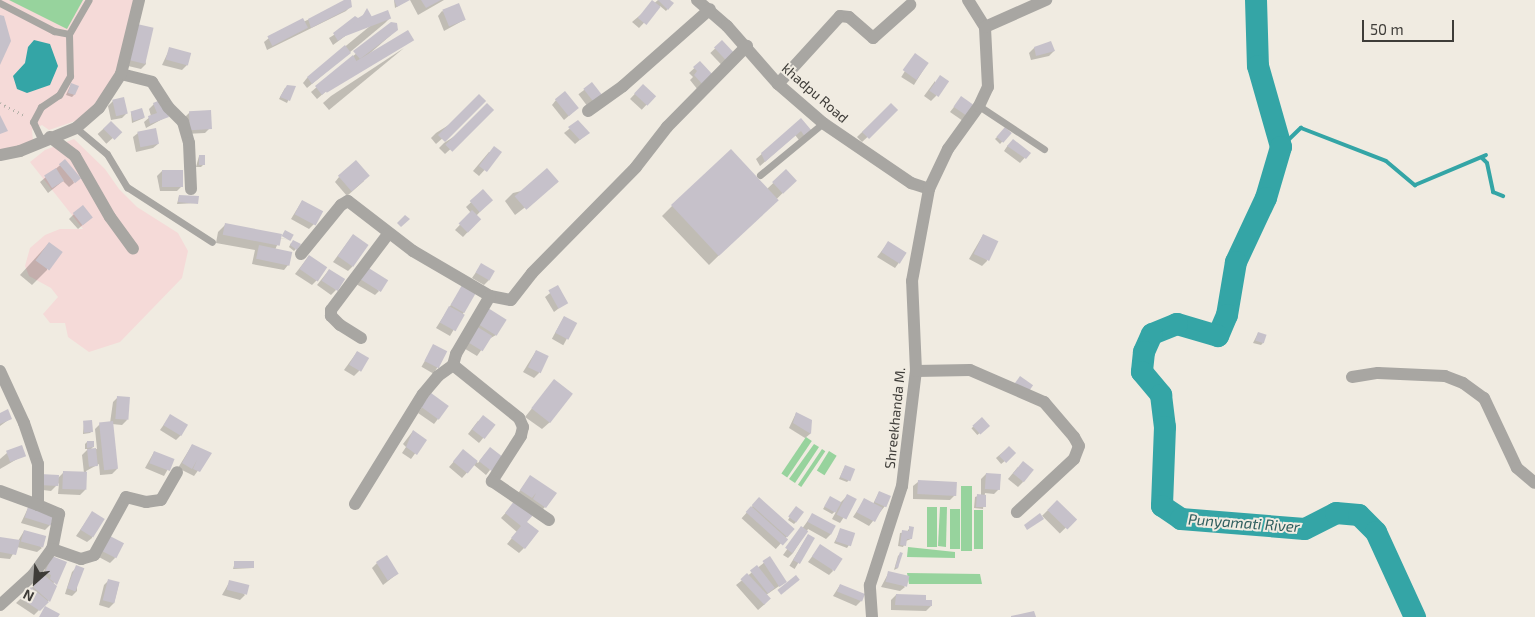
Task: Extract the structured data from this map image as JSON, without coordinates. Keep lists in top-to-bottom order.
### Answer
{
  "streets": {
    "street": ["khadpu Road", "Shreekhanda M."]
  },
  "crossings": [
    ["khadpu Road", "Shreekhanda M."]
  ],
  "water": ["Punyamati River"],
  "scale_bar": "50 m",
  "north": "bottom left"
}
